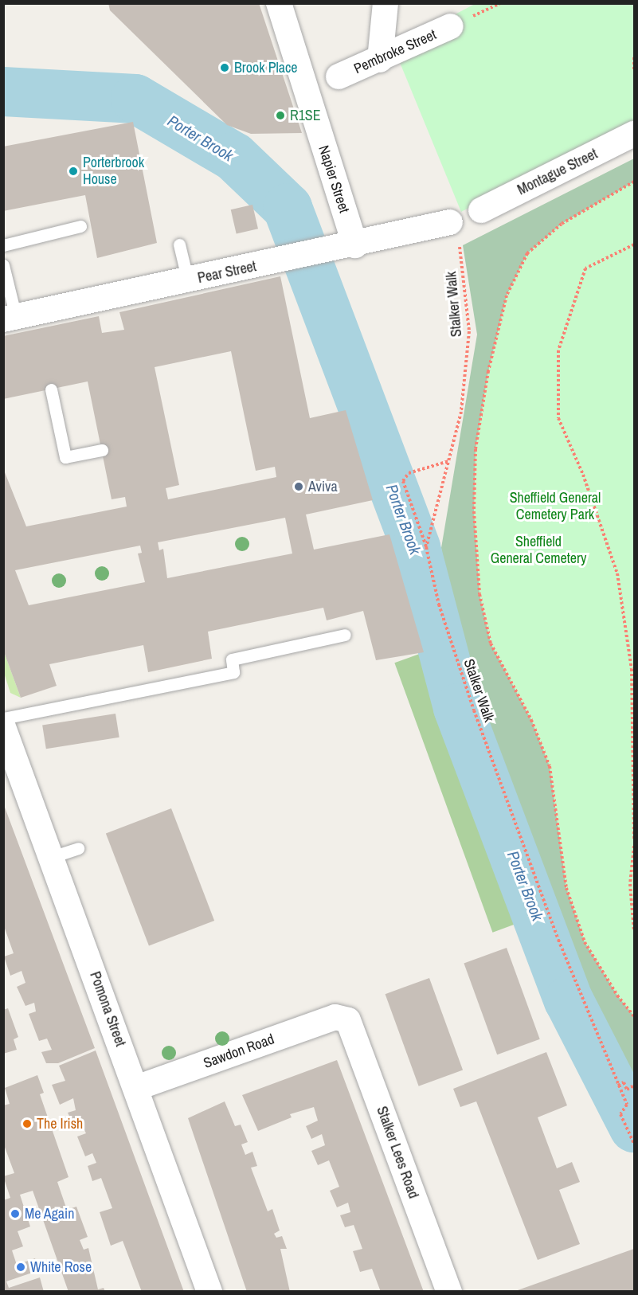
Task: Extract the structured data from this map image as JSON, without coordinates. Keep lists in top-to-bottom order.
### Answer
{
  "streets": {
    "street": [
      "Pembroke Street",
      "Montague Street",
      "Napier Street",
      "Pear Street",
      "Pomona Street",
      "Sawdon Road",
      "Stalker Lees Road"
    ],
    "path": ["Stalker Walk"]
  },
  "crossings": [
    ["Napier Street", "Pear Street"],
    ["Pear Street", "Stalker Walk"],
    ["Pomona Street", "Sawdon Road"],
    ["Sawdon Road", "Stalker Lees Road"]
  ],
  "water": ["Porter Brook"],
  "parks": ["Sheffield General Cemetery Park", "Sheffield General Cemetery"],
  "places": [
    "Brook Place",
    "R1SE",
    "Porterbrook House",
    "Aviva",
    "The Irish",
    "Me Again",
    "White Rose"
  ]
}
